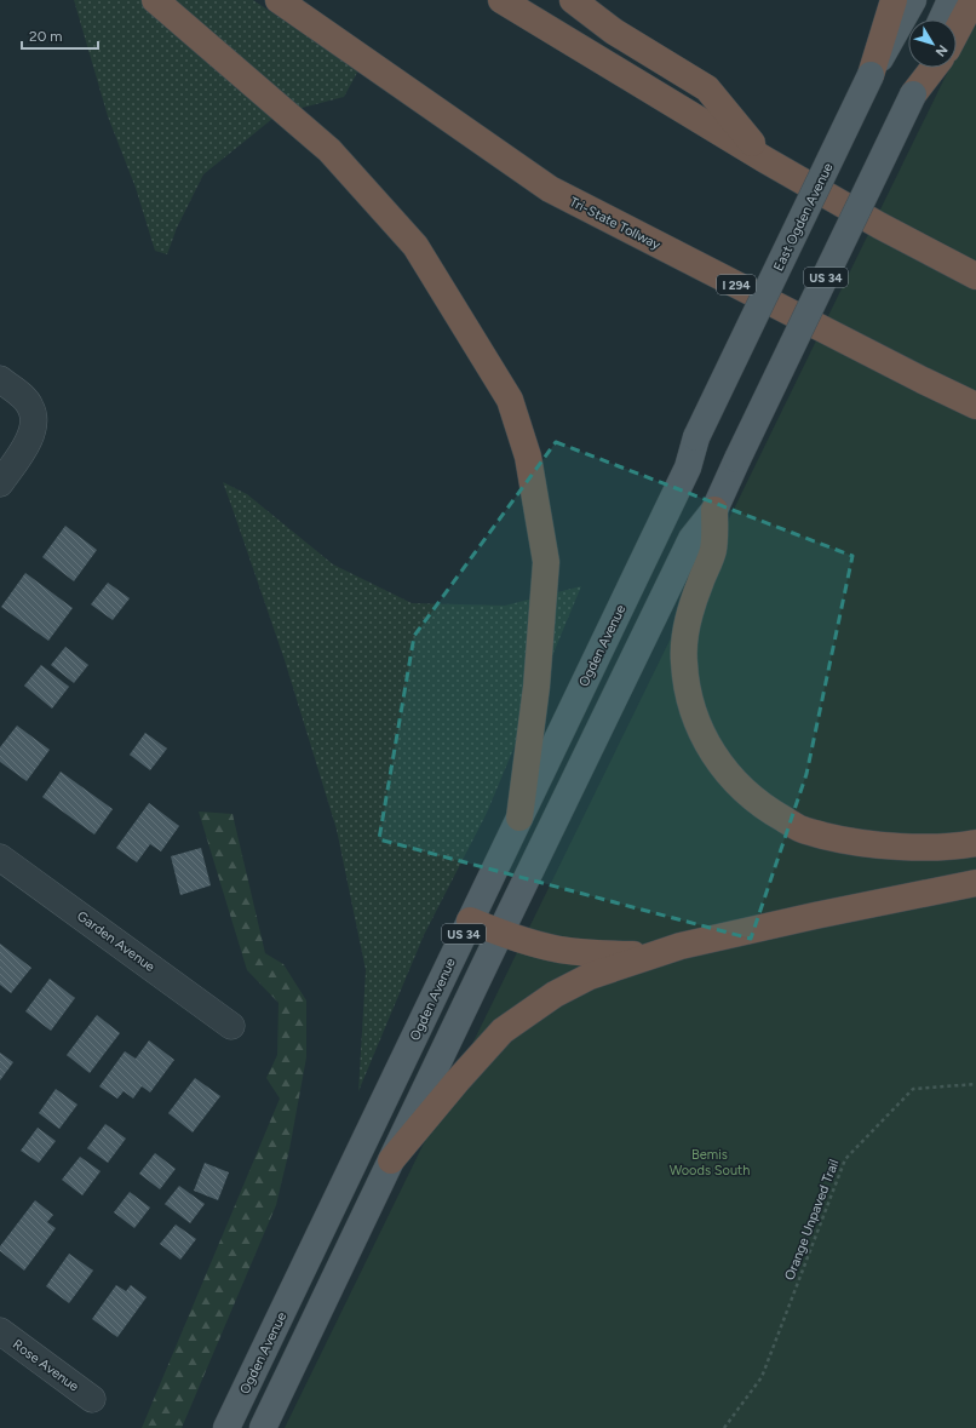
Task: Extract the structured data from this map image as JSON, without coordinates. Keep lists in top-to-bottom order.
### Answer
{
  "streets": {
    "highway": ["Tri-State Tollway", "I 294"],
    "main road": ["East Ogden Avenue", "US 34", "Ogden Avenue"],
    "street": ["Garden Avenue", "Rose Avenue"],
    "path": ["Orange Unpaved Trail"]
  },
  "crossings": [
    ["East Ogden Avenue", "Ogden Avenue"]
  ],
  "parks": ["Bemis Woods South"],
  "scale_bar": "20 m",
  "north": "bottom right"
}
